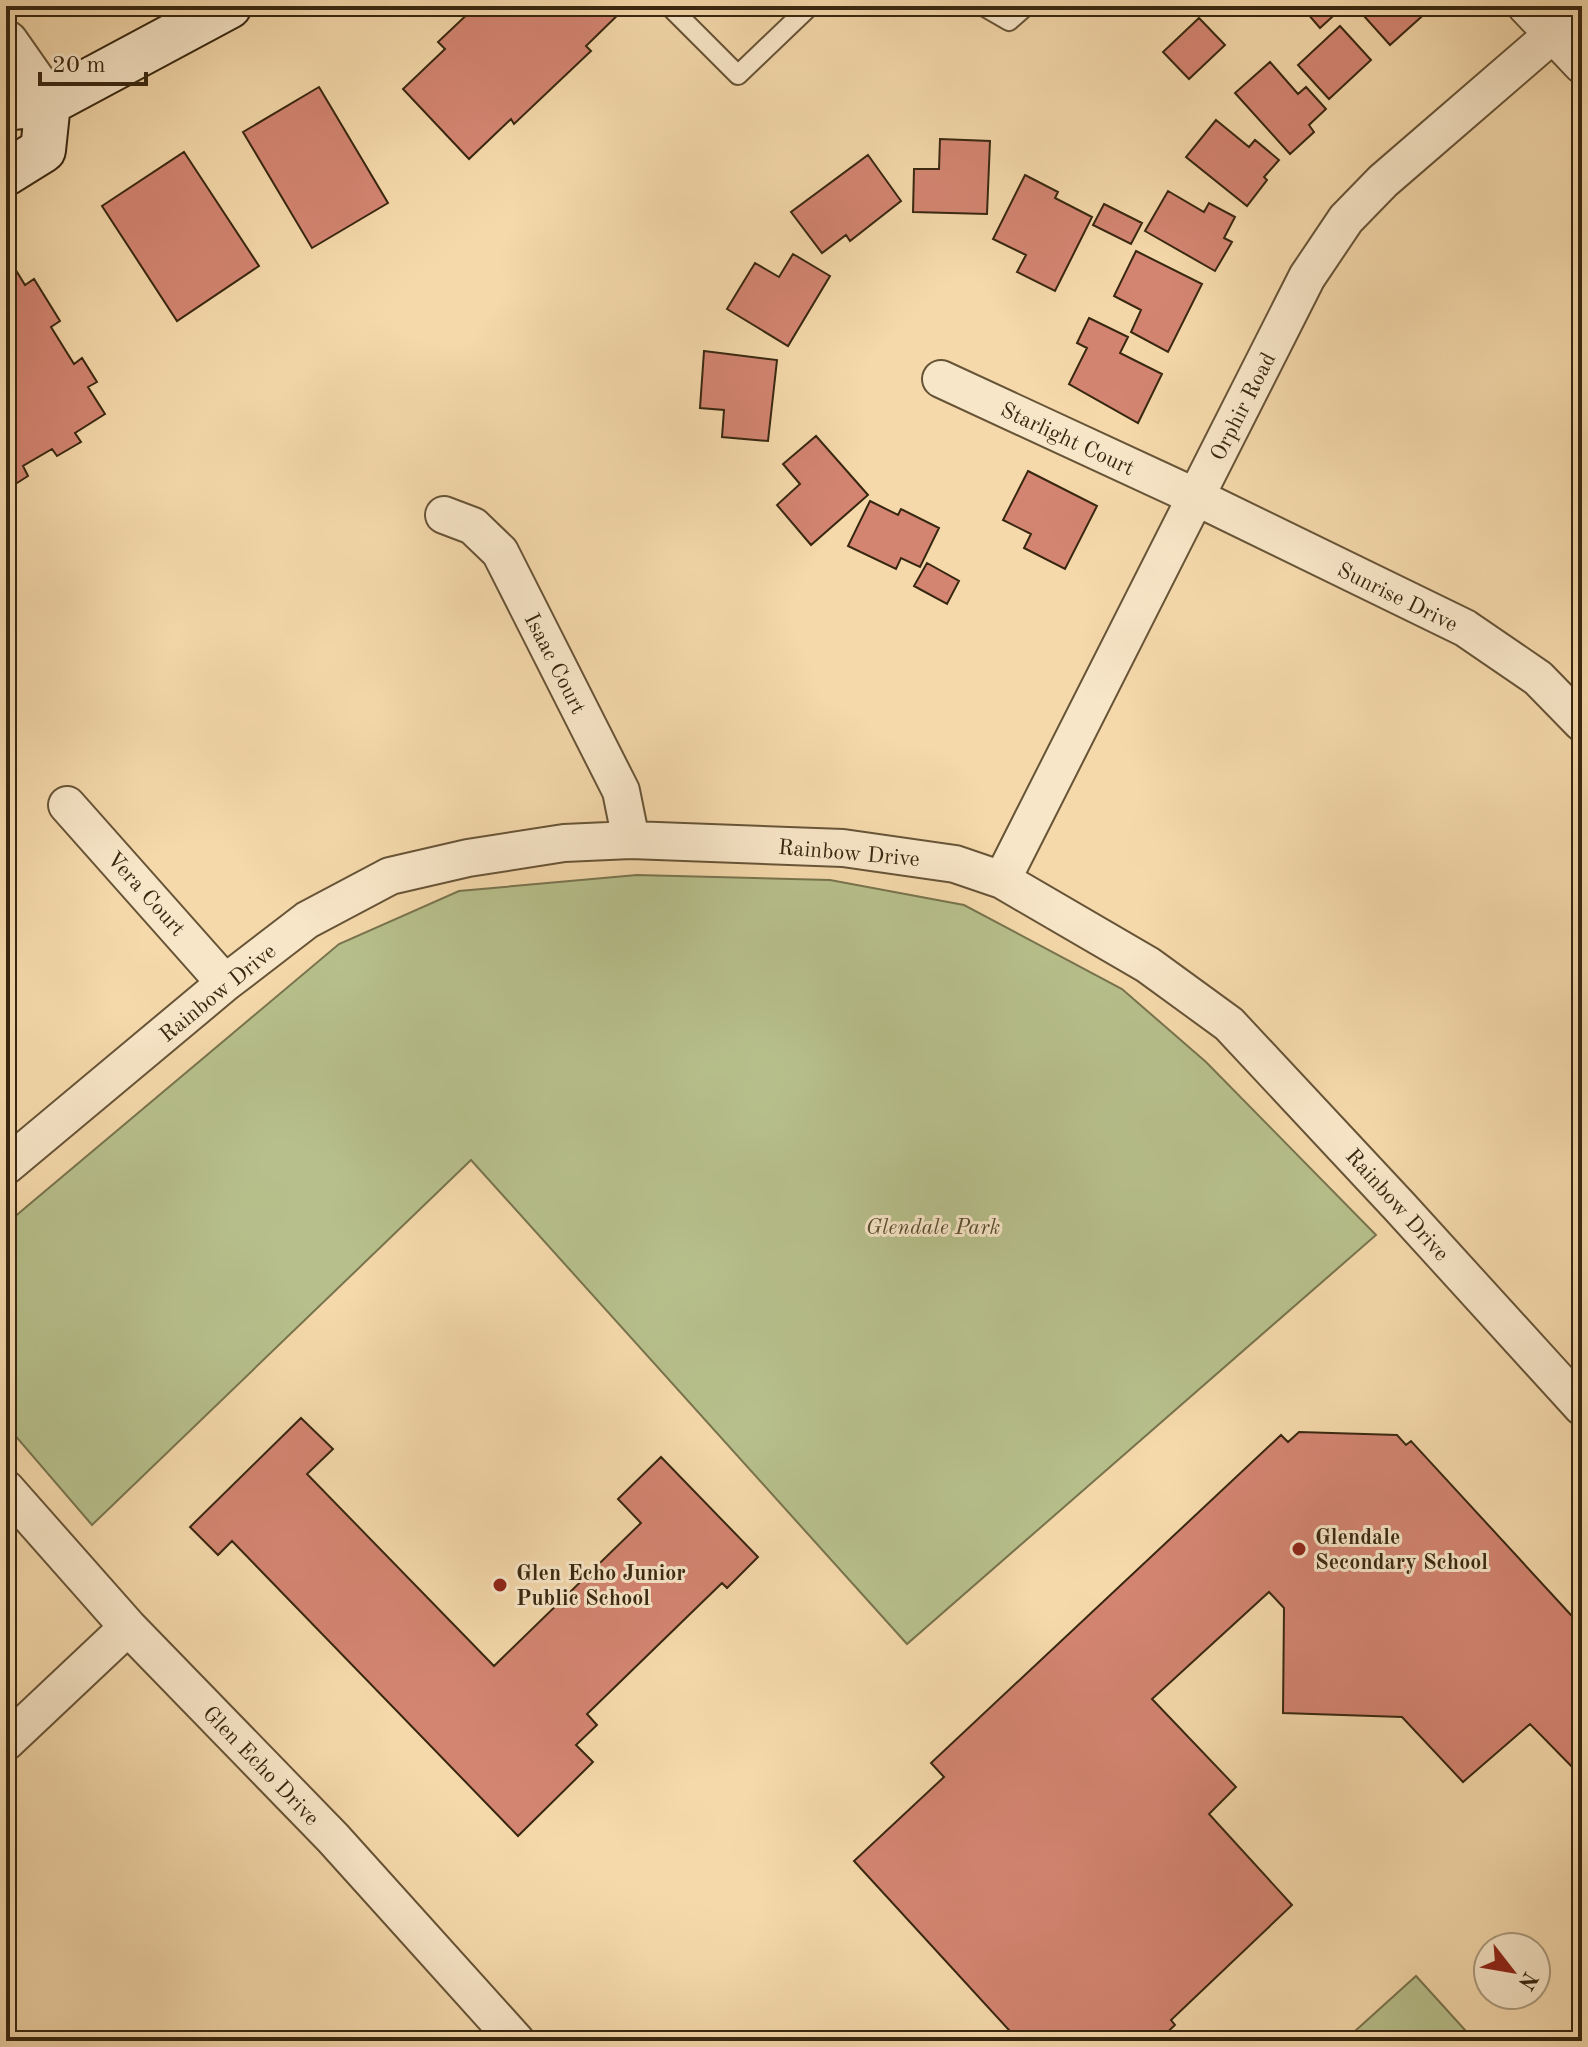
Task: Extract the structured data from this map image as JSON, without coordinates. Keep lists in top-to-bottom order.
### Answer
{
  "streets": {
    "street": [
      "Orphir Road",
      "Starlight Court",
      "Sunrise Drive",
      "Isaac Court",
      "Rainbow Drive",
      "Vera Court",
      "Glen Echo Drive"
    ]
  },
  "crossings": [
    ["Orphir Road", "Starlight Court"],
    ["Orphir Road", "Sunrise Drive"],
    ["Orphir Road", "Rainbow Drive"],
    ["Starlight Court", "Sunrise Drive"],
    ["Isaac Court", "Rainbow Drive"],
    ["Rainbow Drive", "Vera Court"]
  ],
  "parks": ["Glendale Park"],
  "places": ["Glendale Secondary School", "Glen Echo Junior Public School"],
  "scale_bar": "20 m",
  "north": "bottom right"
}
